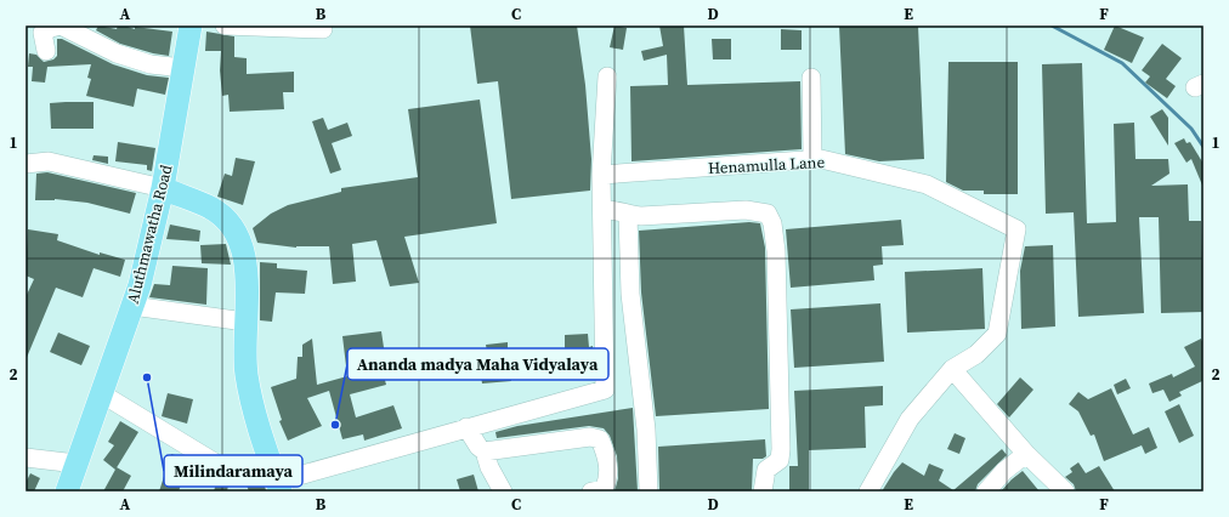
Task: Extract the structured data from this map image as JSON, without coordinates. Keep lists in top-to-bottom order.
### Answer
{
  "streets": {
    "main road": ["Aluthmawatha Road"],
    "street": ["Henamulla Lane"]
  },
  "places": ["Milindaramaya", "Ananda madya Maha Vidyalaya"],
  "grid": {
    "columns": [
      "A",
      "B",
      "C",
      "D",
      "E",
      "F"
    ],
    "rows": ["1", "2"]
  }
}
